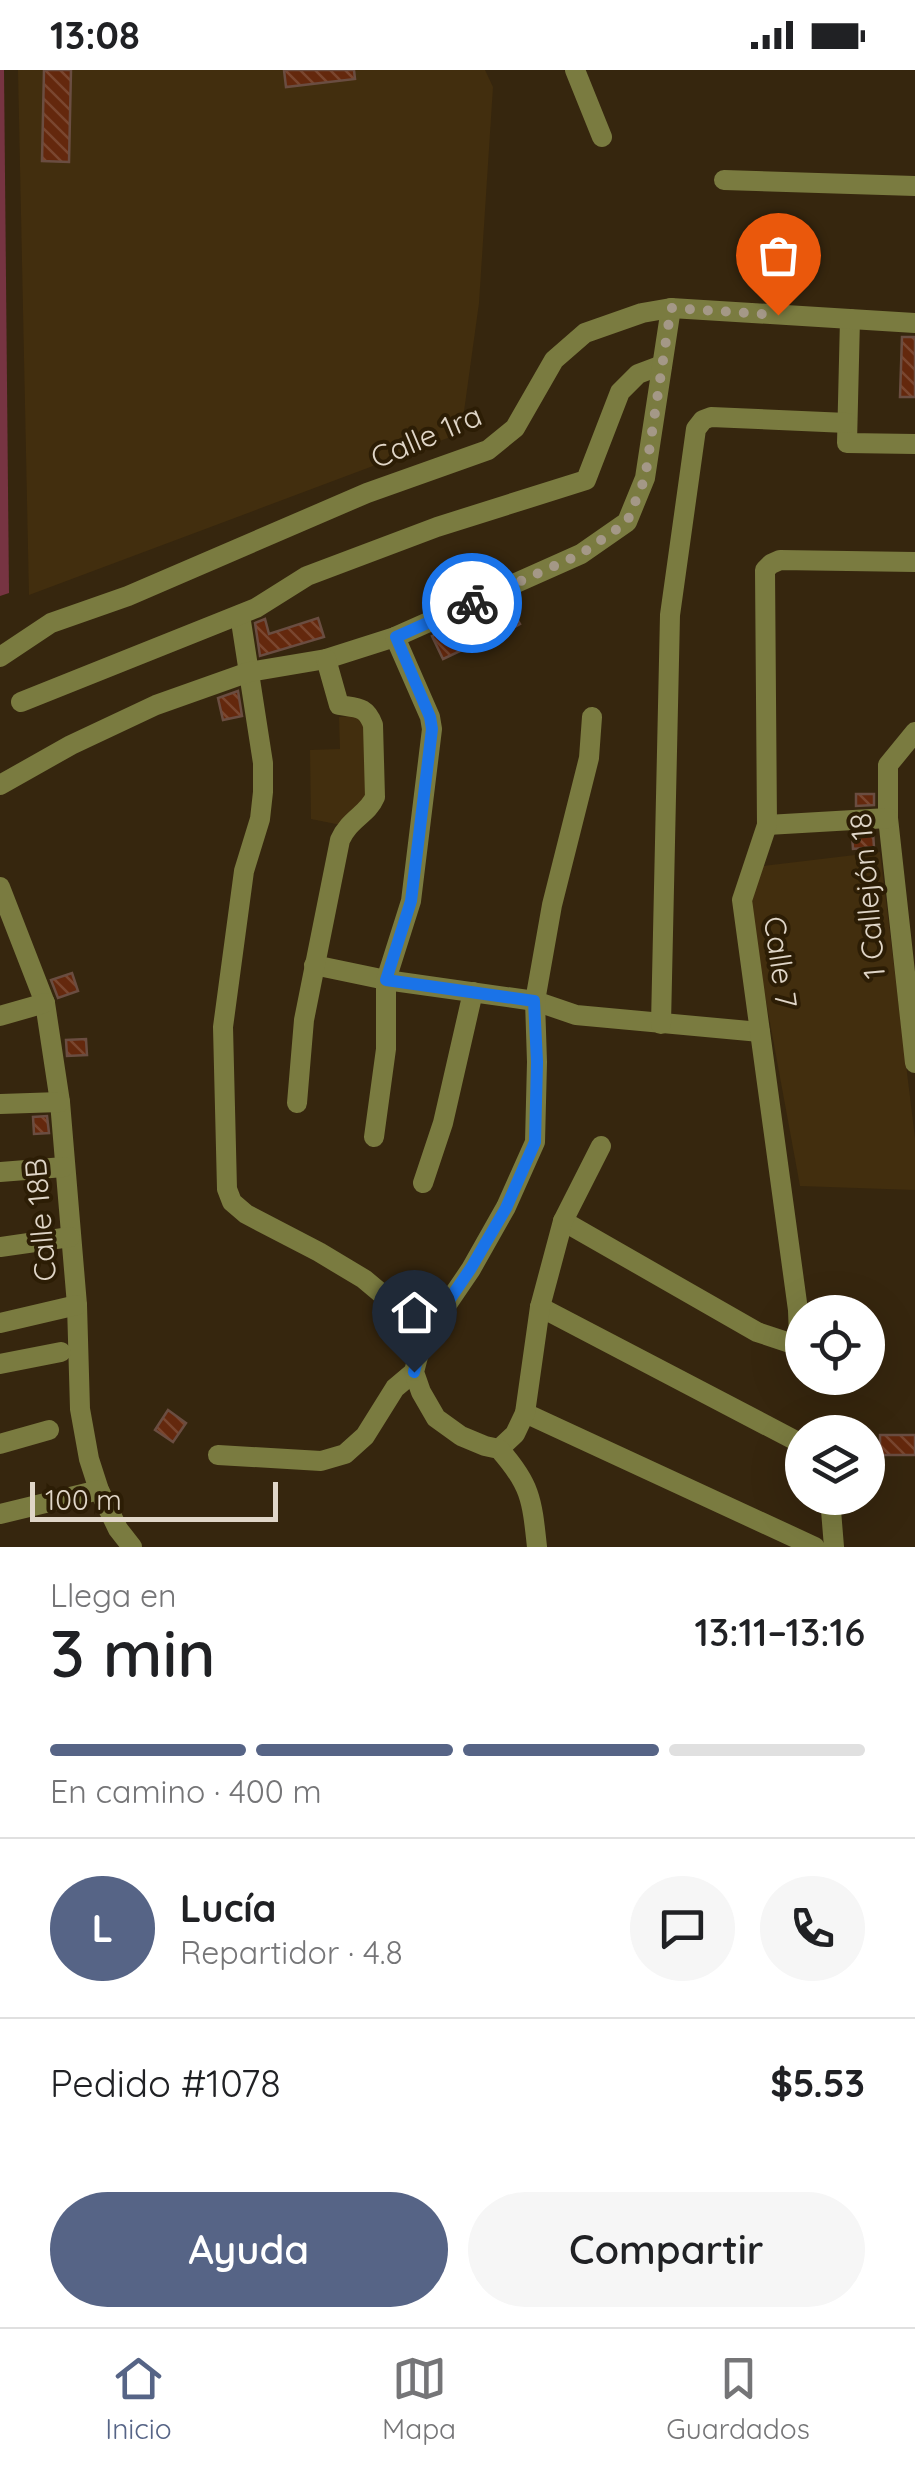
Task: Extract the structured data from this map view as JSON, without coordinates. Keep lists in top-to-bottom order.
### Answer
{
  "streets": {
    "street": [
      "Calle 1ra",
      "1 Callejón 18",
      "Calle 7",
      "Calle 18B"
    ]
  },
  "scale_bar": "100 m",
  "page": {
    "status": "13:08",
    "scale": "100 m",
    "heading": ["3 min", "Llega en", "13:11–13:16"],
    "panel": [
      "Lucía",
      "Repartidor · 4.8",
      "Pedido #1078",
      "$5.53"
    ],
    "bar": "En camino · 400 m",
    "round": "L",
    "buttons": ["Ayuda", "Compartir"],
    "tabs": ["Inicio", "Mapa", "Guardados"]
  }
}
